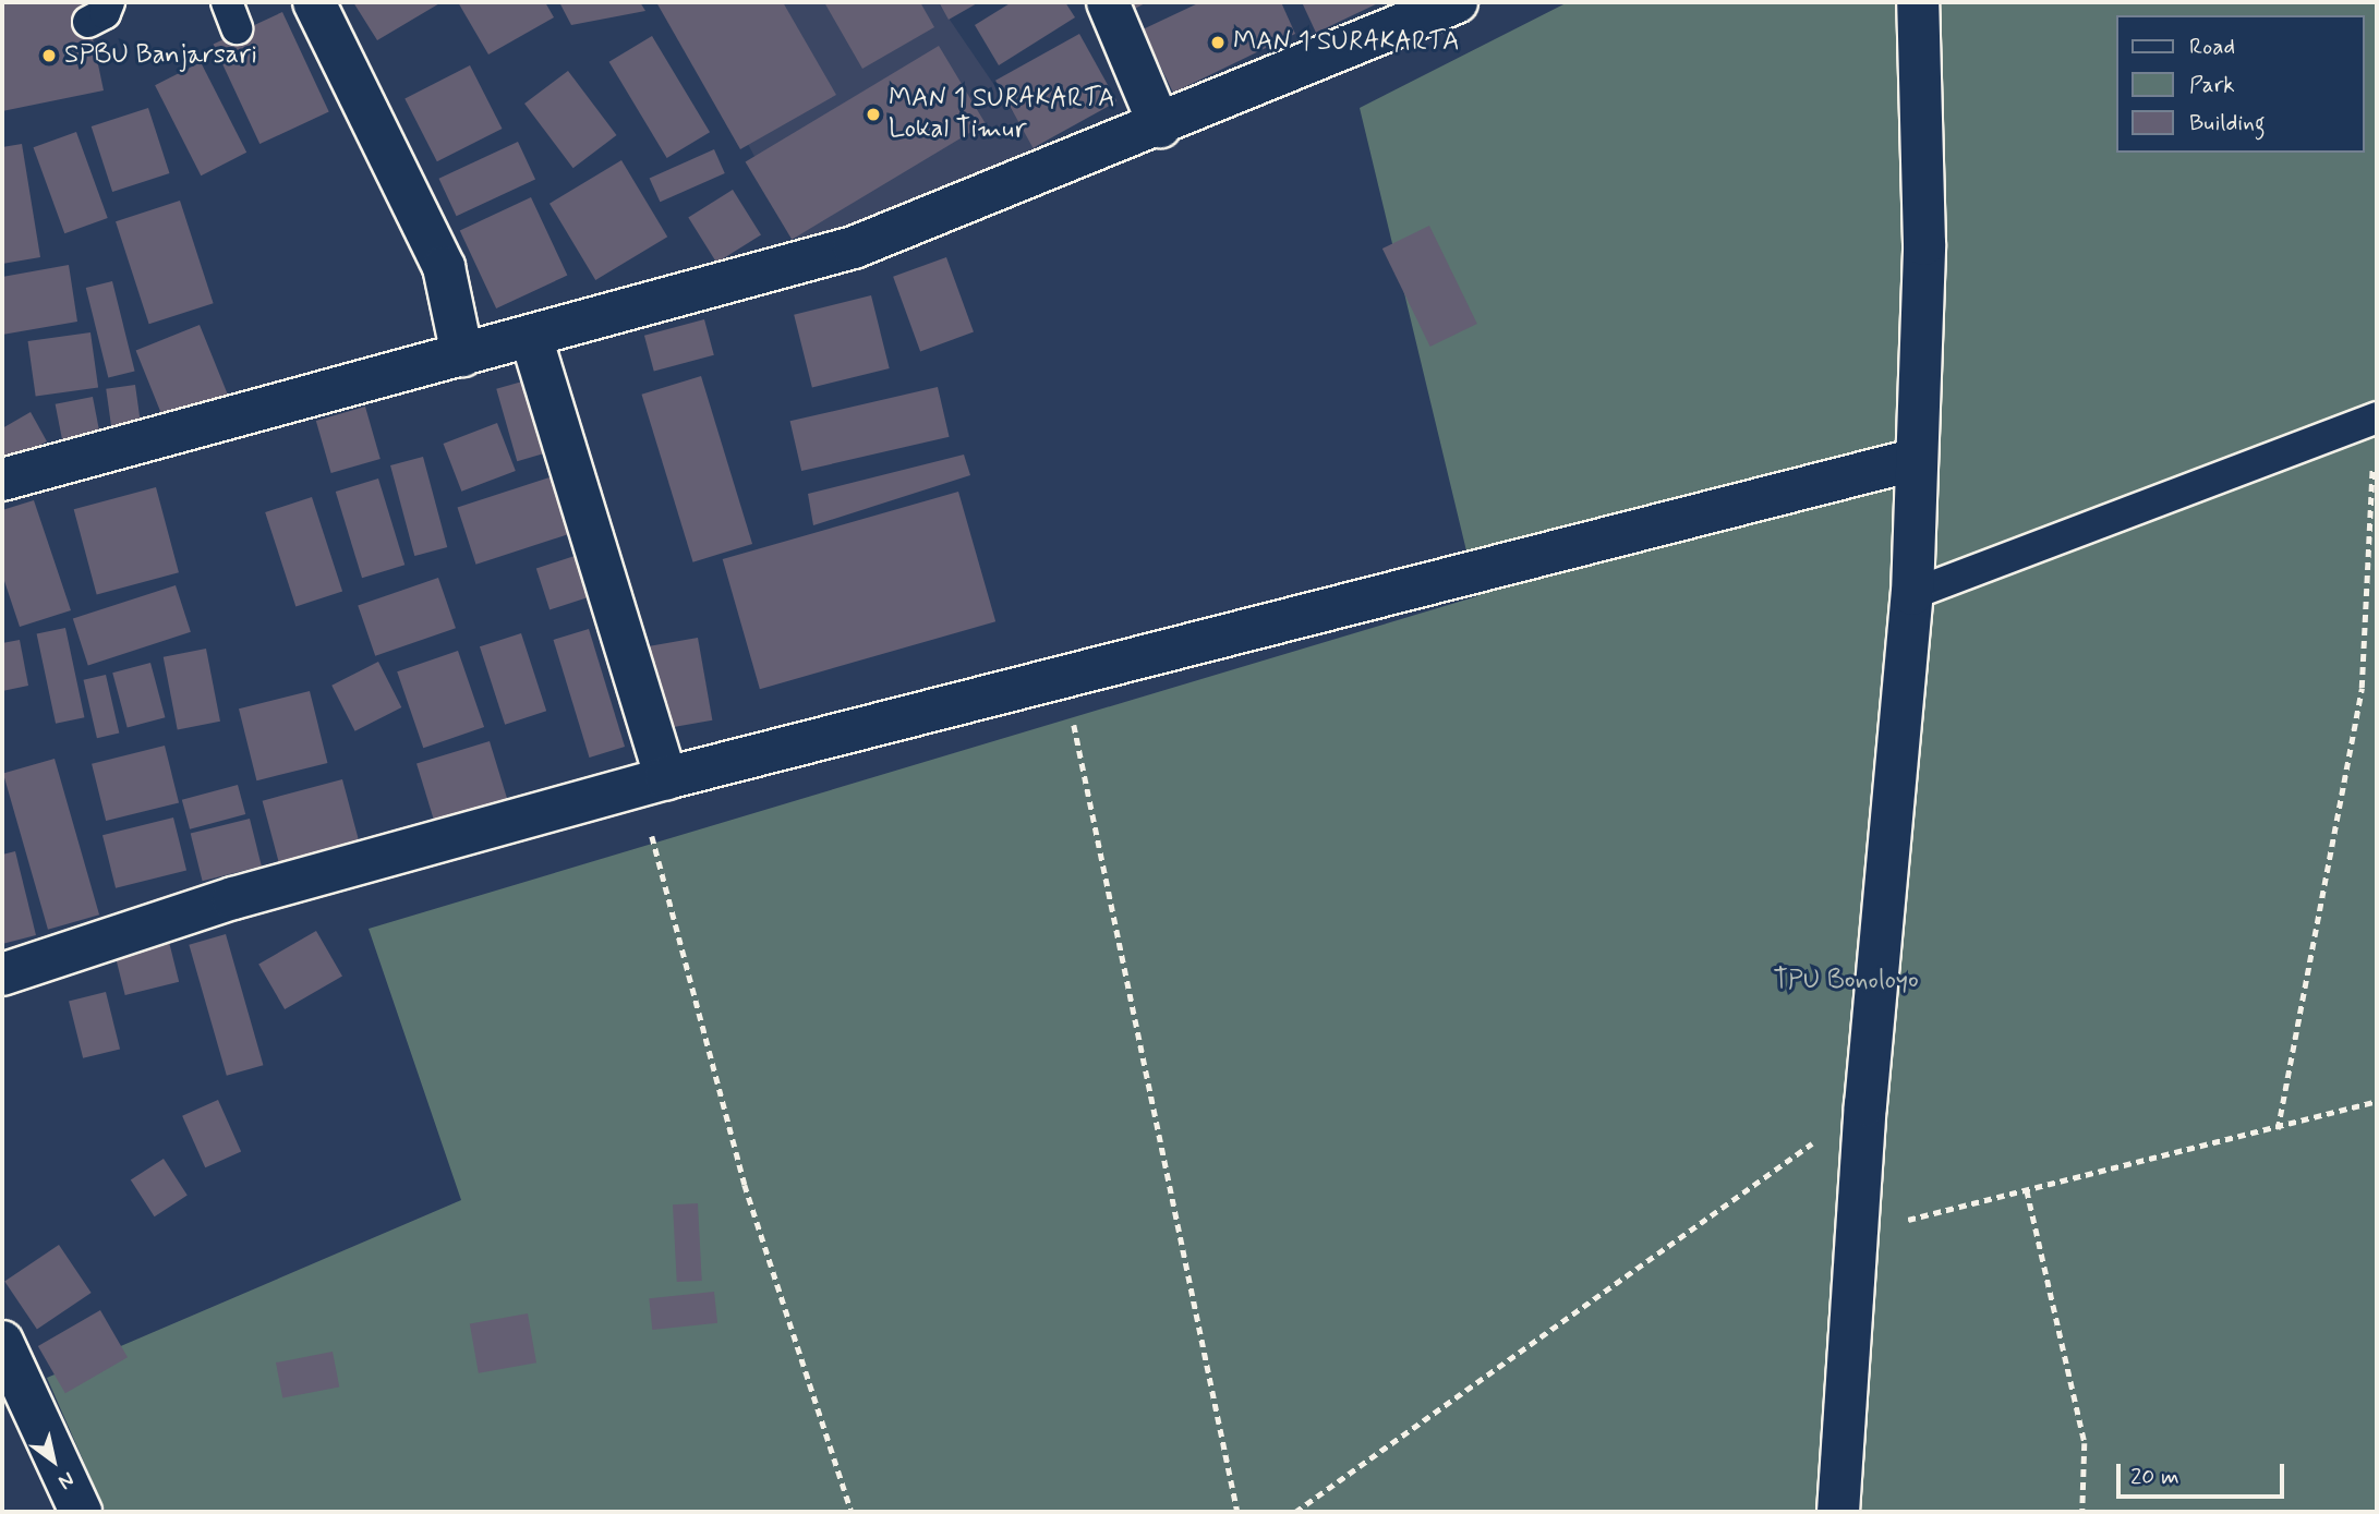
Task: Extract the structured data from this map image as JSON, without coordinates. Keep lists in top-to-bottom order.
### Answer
{
  "parks": ["TPU Bonoloyo"],
  "places": ["MAN 1 SURAKARTA", "SPBU Banjarsari", "MAN 1 SURAKARTA Lokal Timur"],
  "legend": ["Road", "Park", "Building"],
  "scale_bar": "20 m",
  "north": "bottom right"
}
